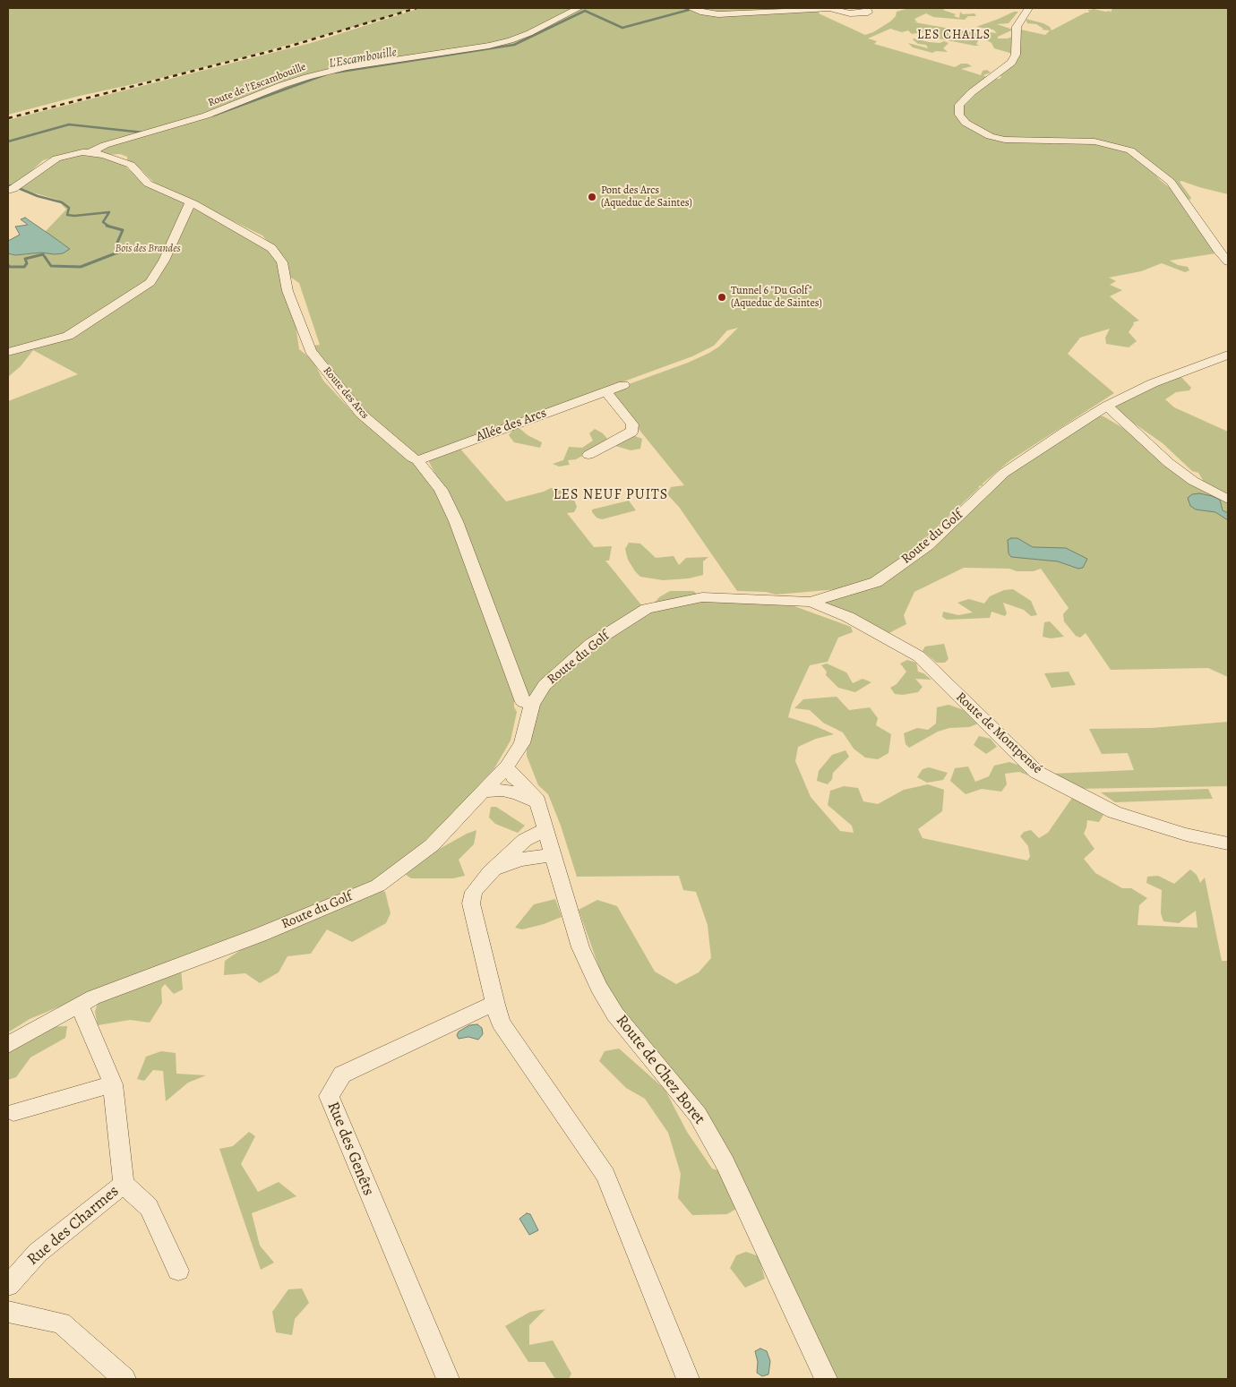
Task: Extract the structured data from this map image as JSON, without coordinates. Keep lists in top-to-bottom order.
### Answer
{
  "streets": {
    "street": [
      "Route de l'Escambouille",
      "Route des Arcs",
      "Allée des Arcs",
      "Route du Golf",
      "Route de Montpensé",
      "Route de Chez Boret",
      "Rue des Genêts",
      "Rue des Charmes"
    ]
  },
  "crossings": [
    ["Route de l'Escambouille", "Route des Arcs"],
    ["Route des Arcs", "Allée des Arcs"],
    ["Route des Arcs", "Route du Golf"],
    ["Route du Golf", "Route de Montpensé"],
    ["Route du Golf", "Route de Chez Boret"],
    ["Route du Golf", "Rue des Charmes"]
  ],
  "districts": ["LES CHAILS", "LES NEUF PUITS"],
  "water": ["L'Escambouille"],
  "parks": ["Bois des Brandes"],
  "places": ["Pont des Arcs (Aqueduc de Saintes)", "Tunnel 6 \"Du Golf\" (Aqueduc de Saintes)"]
}
